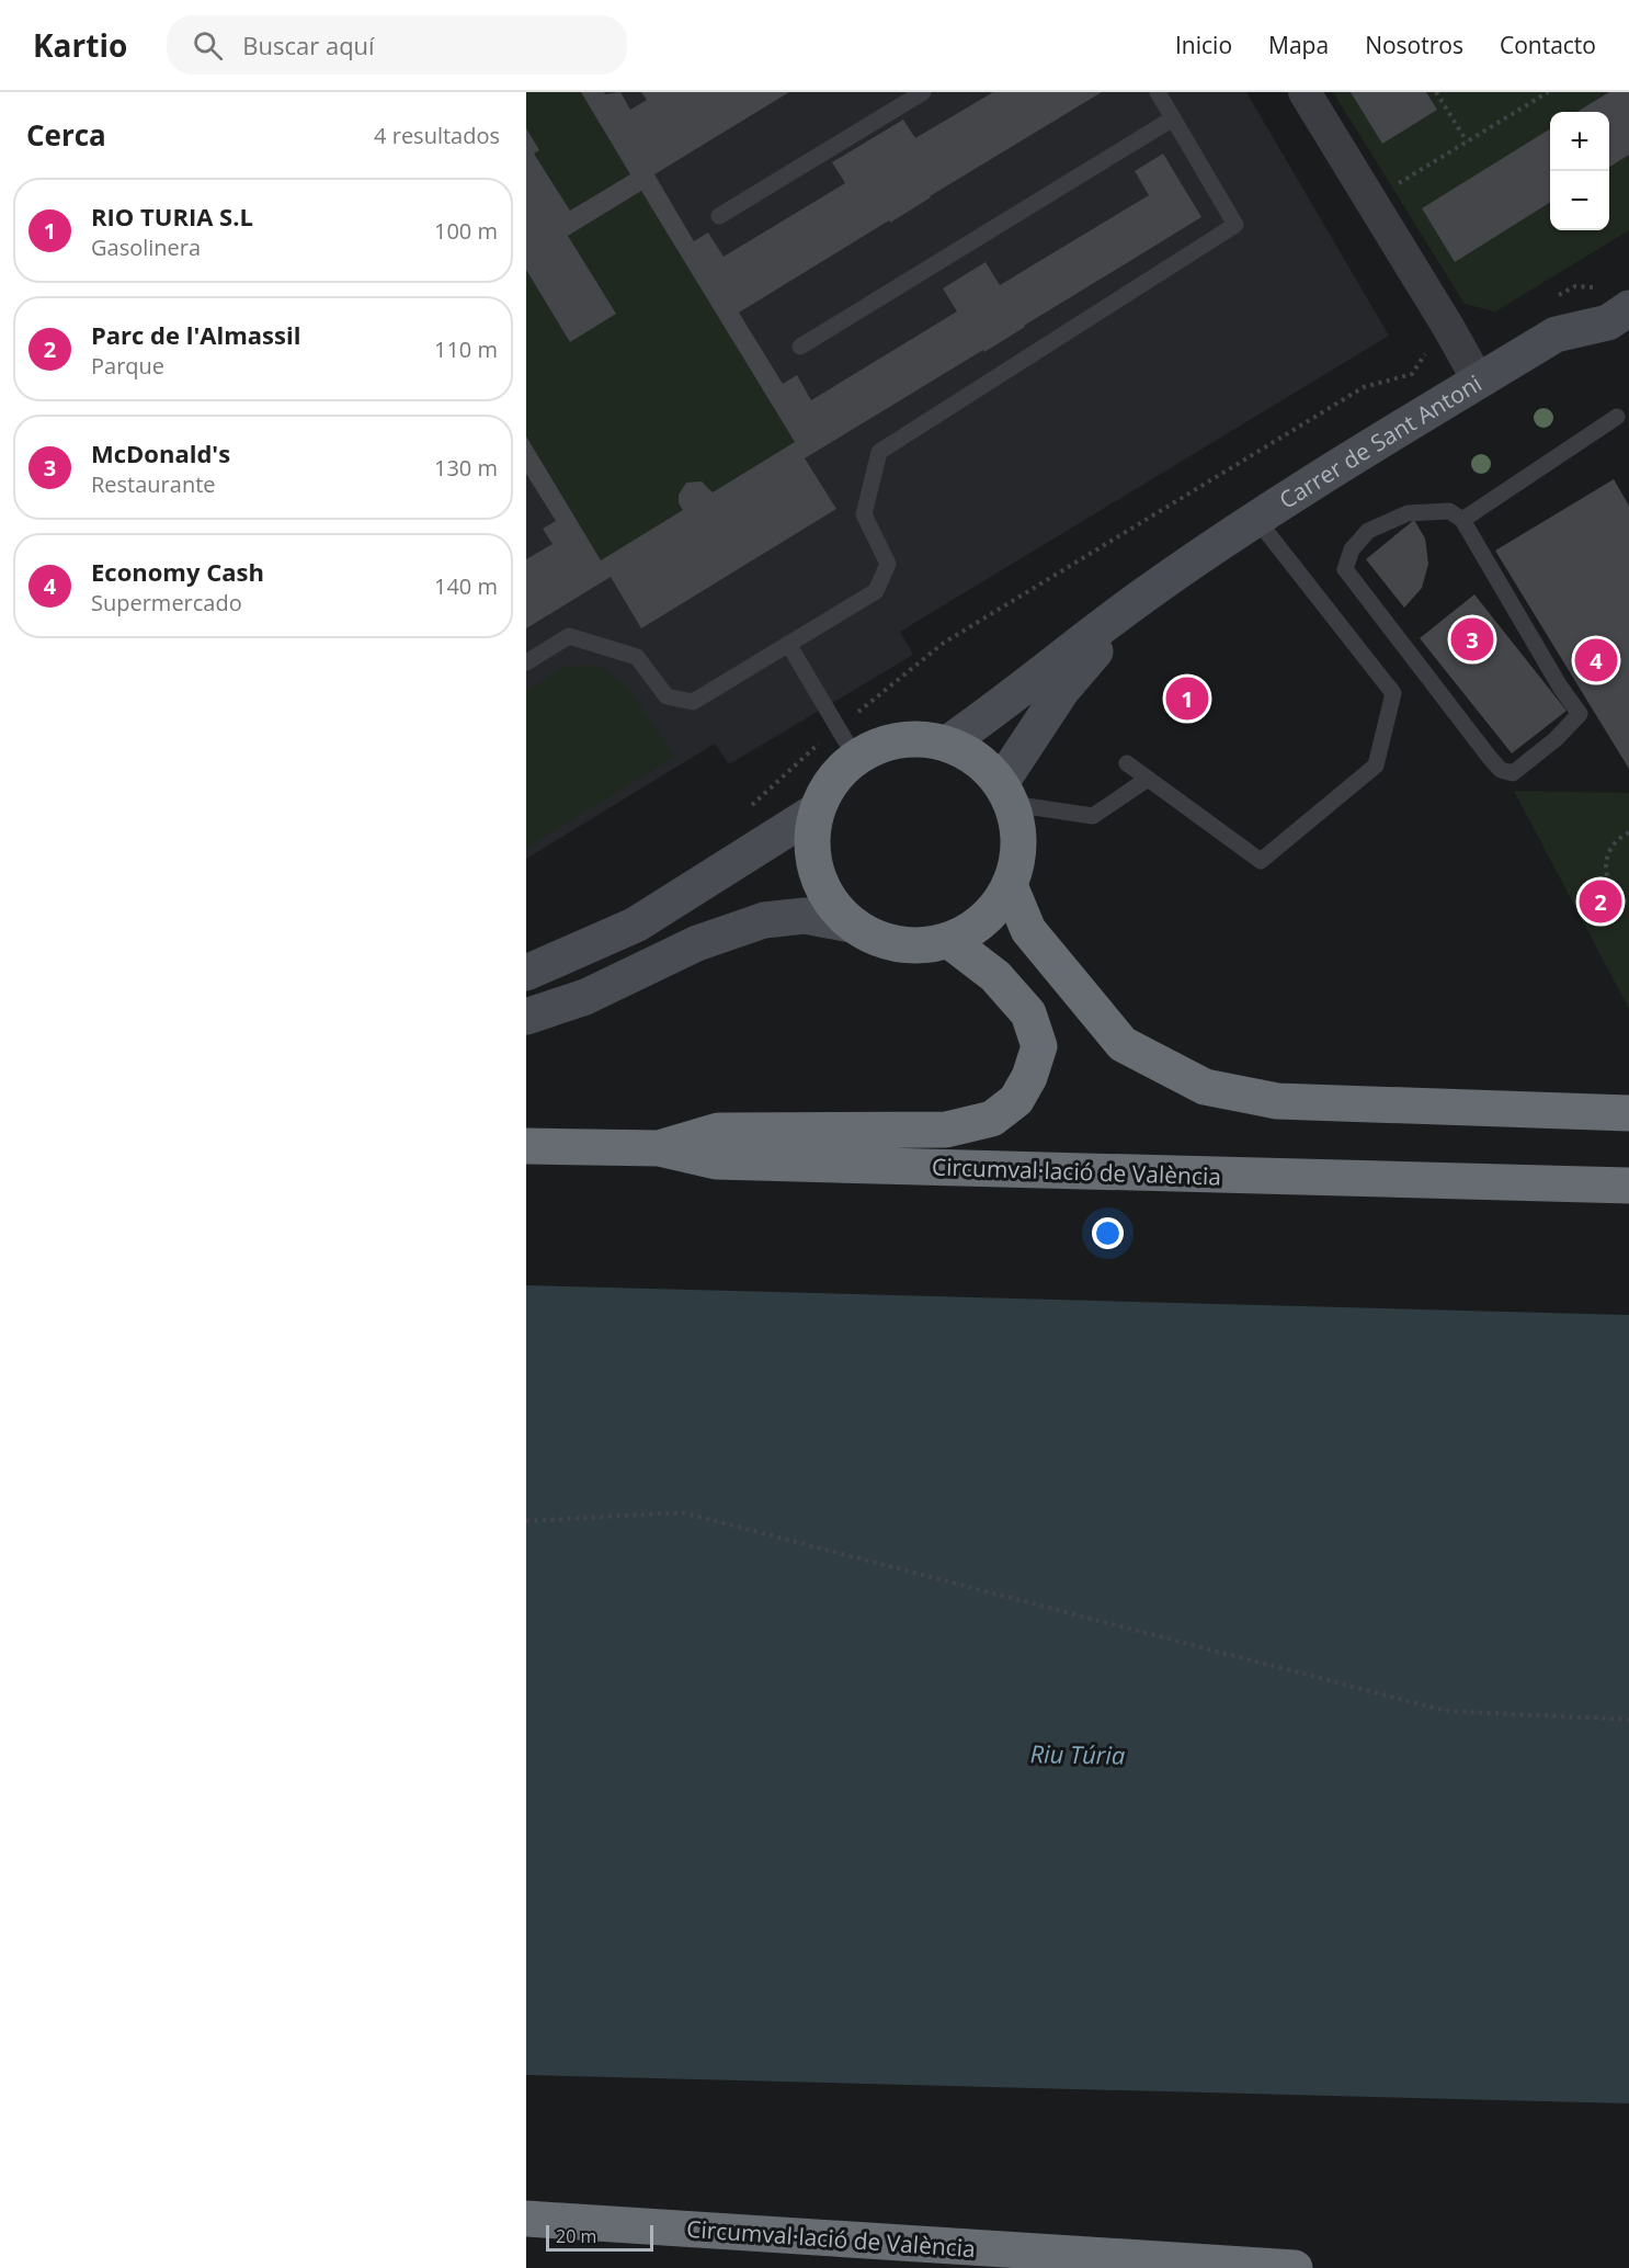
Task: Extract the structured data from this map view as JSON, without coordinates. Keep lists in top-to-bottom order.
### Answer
{
  "streets": {
    "highway": ["Circumval·lació de València"],
    "street": ["Carrer de Sant Antoni"]
  },
  "water": ["Riu Túria"],
  "scale_bar": "20 m",
  "page": {
    "header": "Kartio",
    "search": "Buscar aquí",
    "nav": [
      "Inicio",
      "Mapa",
      "Nosotros",
      "Contacto"
    ],
    "heading": ["Cerca", "4 resultados"],
    "map_buttons": ["+", "−"],
    "list": [
      {
        "mark": "1",
        "name": "RIO TURIA S.L",
        "note": "Gasolinera",
        "value": "100 m"
      },
      {
        "mark": "2",
        "name": "Parc de l'Almassil",
        "note": "Parque",
        "value": "110 m"
      },
      {
        "mark": "3",
        "name": "McDonald's",
        "note": "Restaurante",
        "value": "130 m"
      },
      {
        "mark": "4",
        "name": "Economy Cash",
        "note": "Supermercado",
        "value": "140 m"
      }
    ],
    "pins": [
      "3",
      "4",
      "1",
      "2"
    ],
    "scale": "20 m"
  }
}
